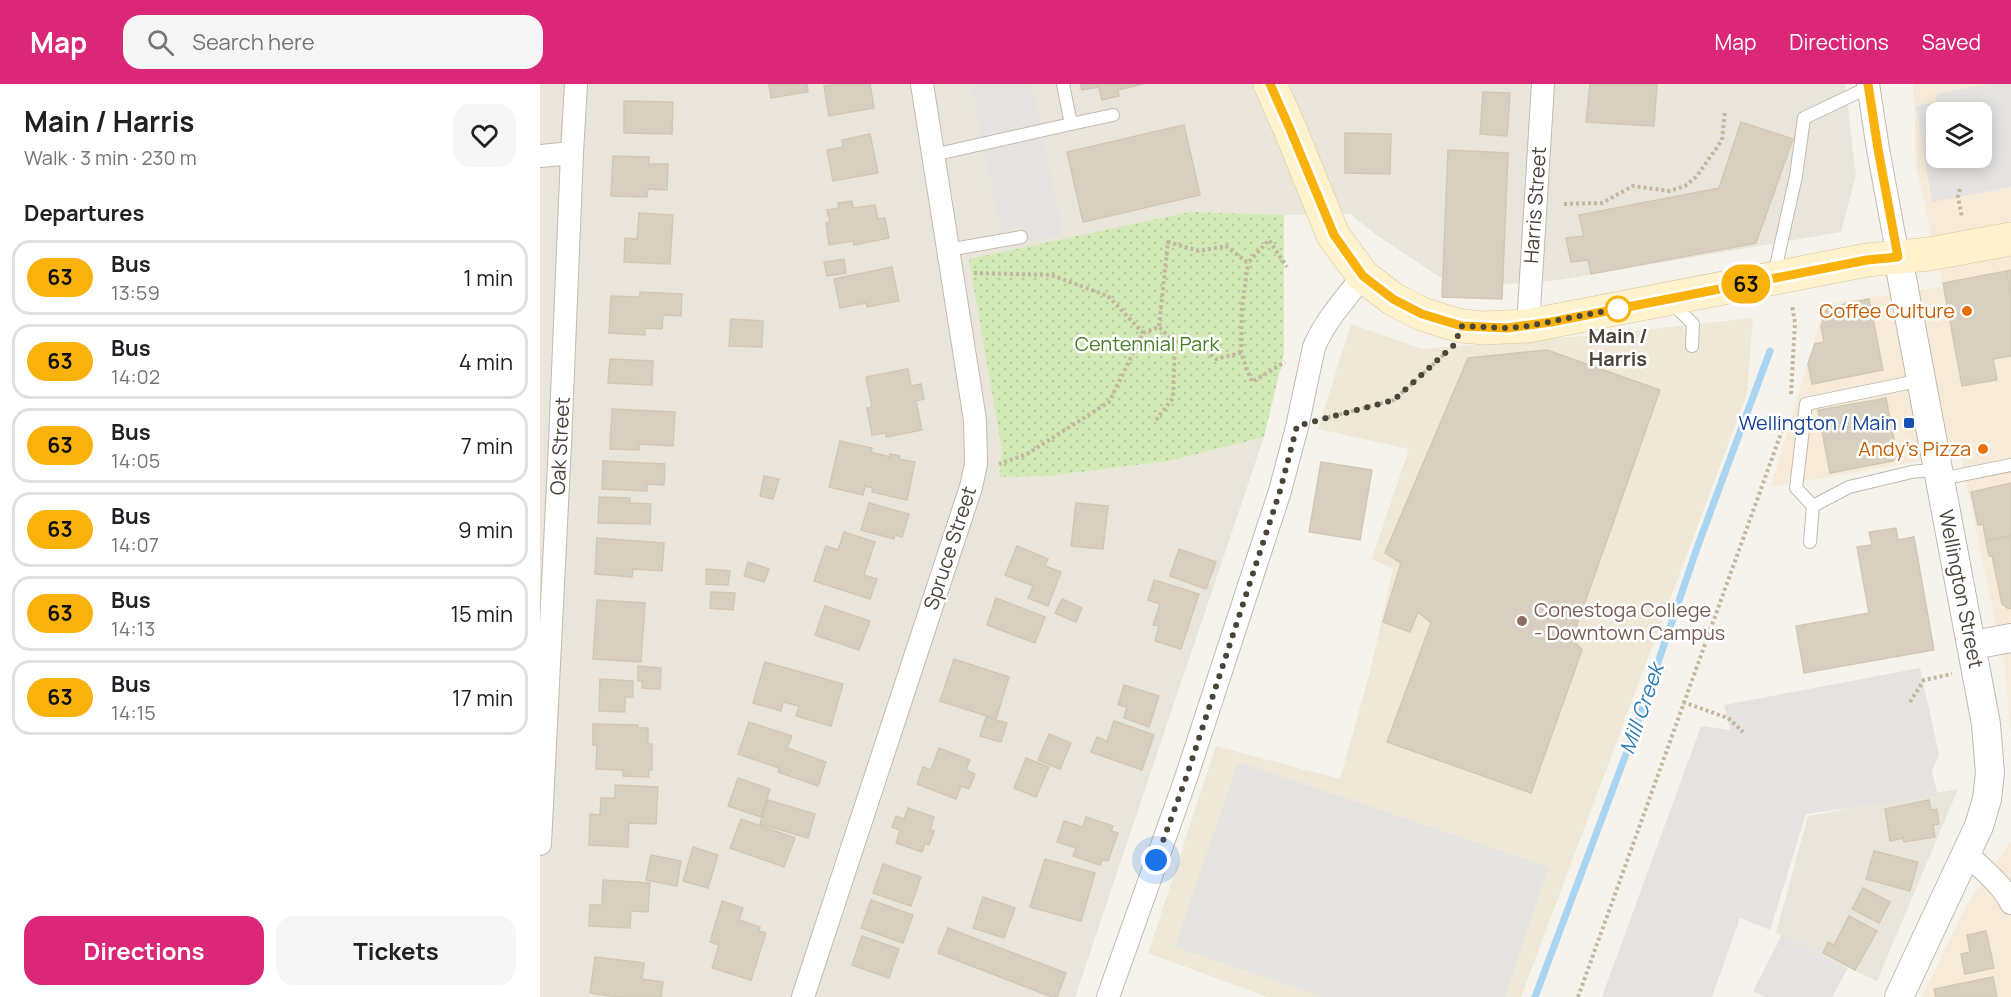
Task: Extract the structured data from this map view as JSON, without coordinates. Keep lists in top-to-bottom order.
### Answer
{
  "streets": {
    "street": [
      "Harris Street",
      "Oak Street",
      "Spruce Street",
      "Wellington Street"
    ]
  },
  "water": ["Mill Creek"],
  "parks": ["Centennial Park"],
  "places": {
    "other": [
      "Main / Harris",
      "Coffee Culture",
      "Andy’s Pizza",
      "Conestoga College - Downtown Campus"
    ],
    "transit": ["Wellington / Main"]
  },
  "lines": ["bus line 63"],
  "page": {
    "header": "Map",
    "search": "Search here",
    "nav": ["Map", "Directions", "Saved"],
    "heading": [
      ["Main / Harris", "Walk · 3 min · 230 m"],
      "Departures"
    ],
    "on_map": "63",
    "list": [
      {
        "mark": "63",
        "name": "Bus",
        "note": "13:59",
        "value": "1 min"
      },
      {
        "mark": "63",
        "name": "Bus",
        "note": "14:02",
        "value": "4 min"
      },
      {
        "mark": "63",
        "name": "Bus",
        "note": "14:05",
        "value": "7 min"
      },
      {
        "mark": "63",
        "name": "Bus",
        "note": "14:07",
        "value": "9 min"
      },
      {
        "mark": "63",
        "name": "Bus",
        "note": "14:13",
        "value": "15 min"
      },
      {
        "mark": "63",
        "name": "Bus",
        "note": "14:15",
        "value": "17 min"
      }
    ],
    "buttons": ["Directions", "Tickets"]
  }
}
